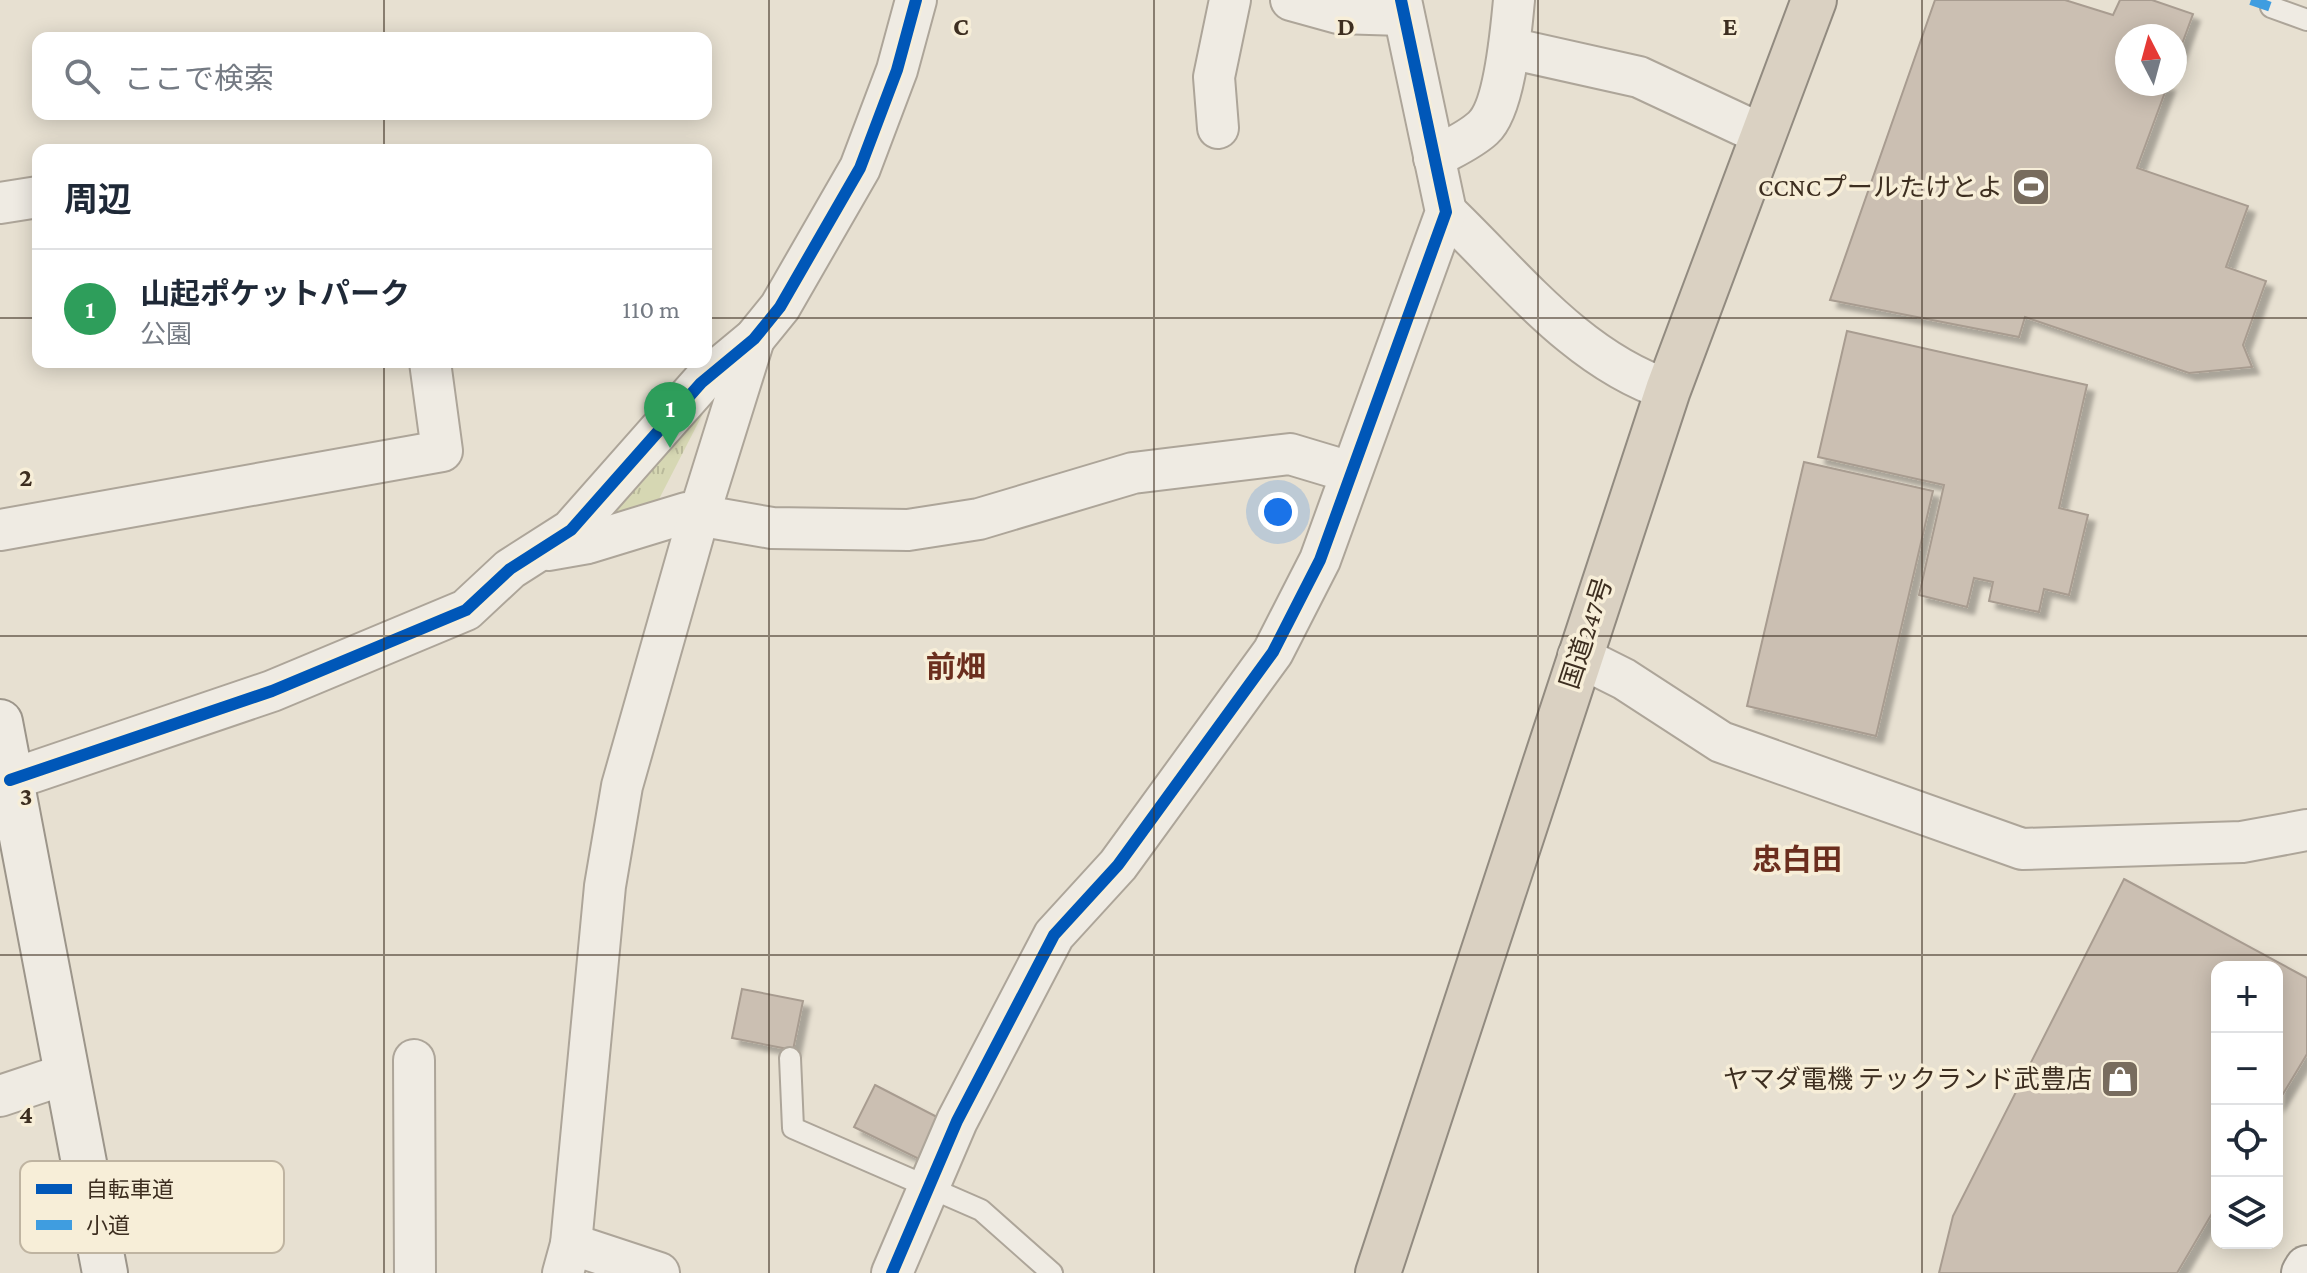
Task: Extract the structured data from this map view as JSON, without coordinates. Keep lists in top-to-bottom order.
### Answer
{
  "streets": {
    "highway": ["国道247号"]
  },
  "districts": ["前畑", "忠白田"],
  "places": {
    "sports": ["CCNCプールたけとよ"],
    "shop": ["ヤマダ電機 テックランド武豊店"]
  },
  "legend": ["自転車道", "小道"],
  "north": "top",
  "page": {
    "search": "ここで検索",
    "heading": "周辺",
    "list": [
      {
        "mark": "1",
        "name": "山起ポケットパーク",
        "note": "公園",
        "value": "110 m"
      }
    ],
    "pins": "1",
    "map_buttons": ["+", "−"]
  },
  "grid": {
    "columns": ["C", "D", "E"],
    "rows": ["2", "3", "4"]
  }
}
